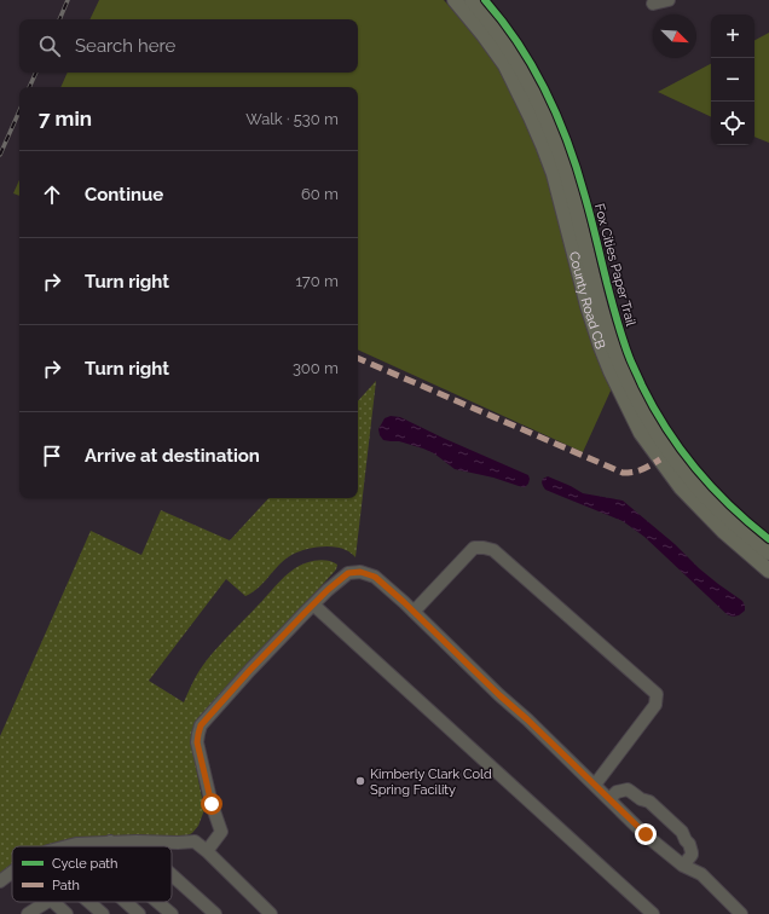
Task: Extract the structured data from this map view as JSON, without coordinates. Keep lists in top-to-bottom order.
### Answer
{
  "streets": {
    "main road": ["County Road CB"],
    "cycle path": ["Fox Cities Paper Trail"]
  },
  "places": ["Kimberly Clark Cold Spring Facility"],
  "legend": ["Cycle path", "Path"],
  "north": "bottom right",
  "page": {
    "map_buttons": ["+", "−"],
    "search": "Search here",
    "heading": ["7 min", "Walk · 530 m"],
    "list": [
      ["Continue", "60 m"],
      ["Turn right", "170 m"],
      ["Turn right", "300 m"],
      "Arrive at destination"
    ]
  }
}
